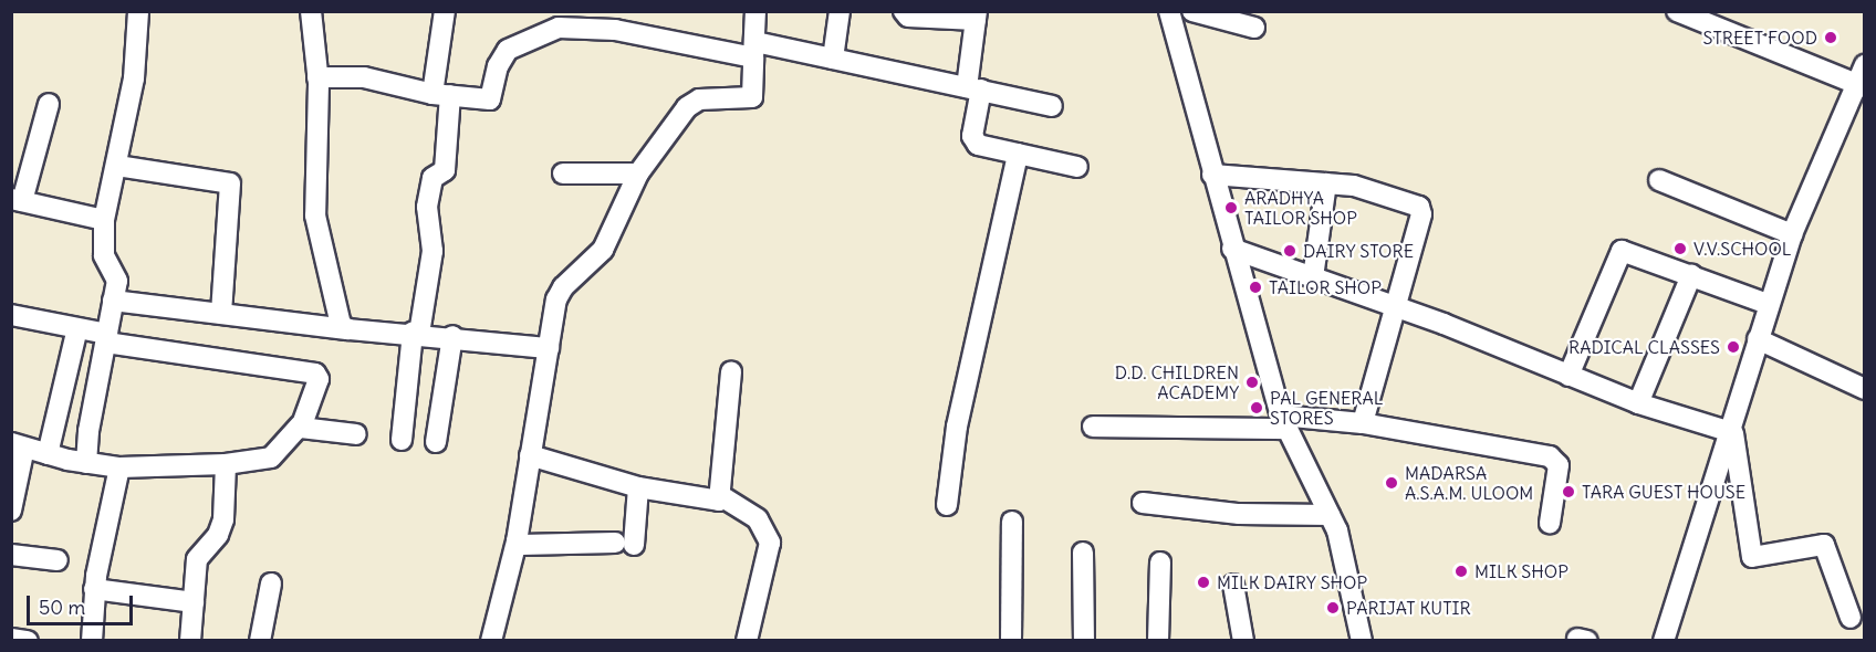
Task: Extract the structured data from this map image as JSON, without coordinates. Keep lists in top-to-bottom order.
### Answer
{
  "places": [
    "STREET FOOD",
    "ARADHYA TAILOR SHOP",
    "V.V.SCHOOL",
    "DAIRY STORE",
    "TAILOR SHOP",
    "RADICAL CLASSES",
    "D.D. CHILDREN ACADEMY",
    "PAL GENERAL STORES",
    "MADARSA A.S.A.M. ULOOM",
    "TARA GUEST HOUSE",
    "MILK SHOP",
    "MILK DAIRY SHOP",
    "PARIJAT KUTIR"
  ],
  "scale_bar": "50 m"
}
